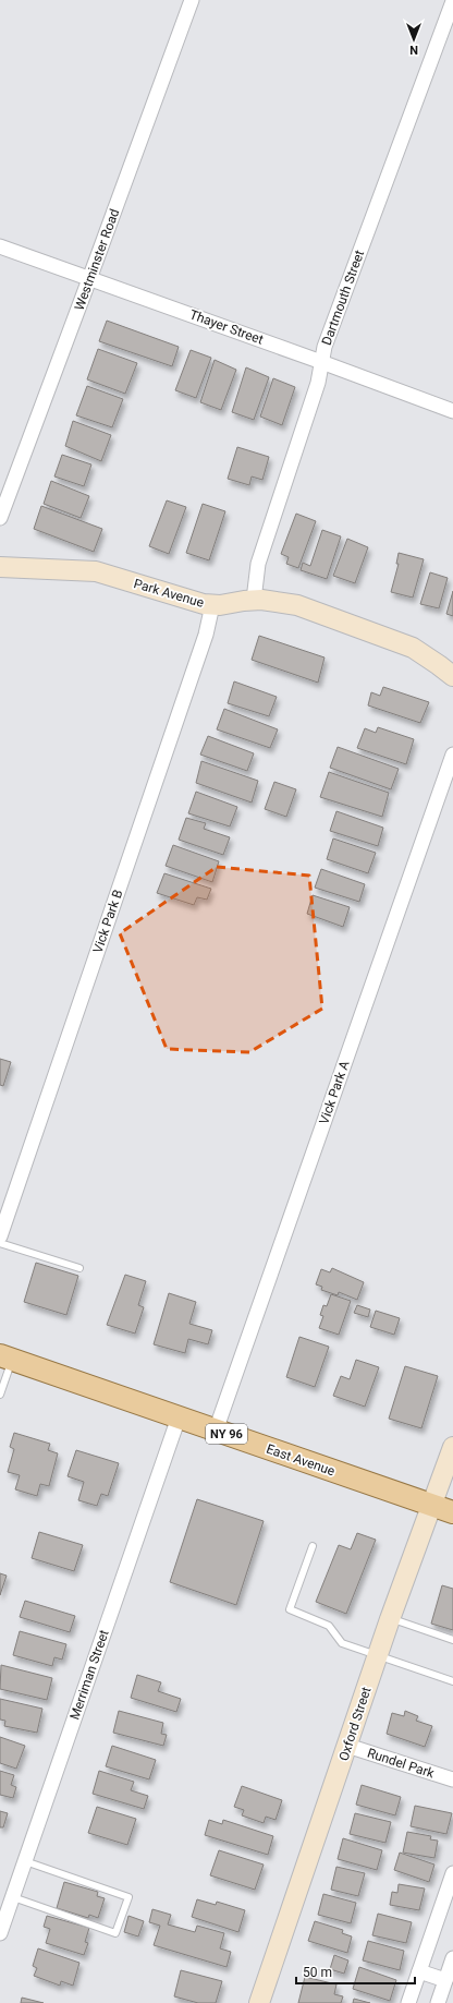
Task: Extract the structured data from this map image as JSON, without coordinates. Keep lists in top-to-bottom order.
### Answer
{
  "streets": {
    "main road": ["NY 96", "East Avenue"],
    "street": [
      "Westminster Road",
      "Dartmouth Street",
      "Thayer Street",
      "Park Avenue",
      "Vick Park B",
      "Vick Park A",
      "Merriman Street",
      "Oxford Street",
      "Rundel Park"
    ]
  },
  "crossings": [
    ["Westminster Road", "Thayer Street"],
    ["Dartmouth Street", "Thayer Street"],
    ["Dartmouth Street", "Park Avenue"],
    ["Park Avenue", "Vick Park B"],
    ["Vick Park A", "East Avenue"],
    ["East Avenue", "Merriman Street"],
    ["East Avenue", "Oxford Street"],
    ["Oxford Street", "Rundel Park"]
  ],
  "scale_bar": "50 m",
  "north": "bottom"
}
